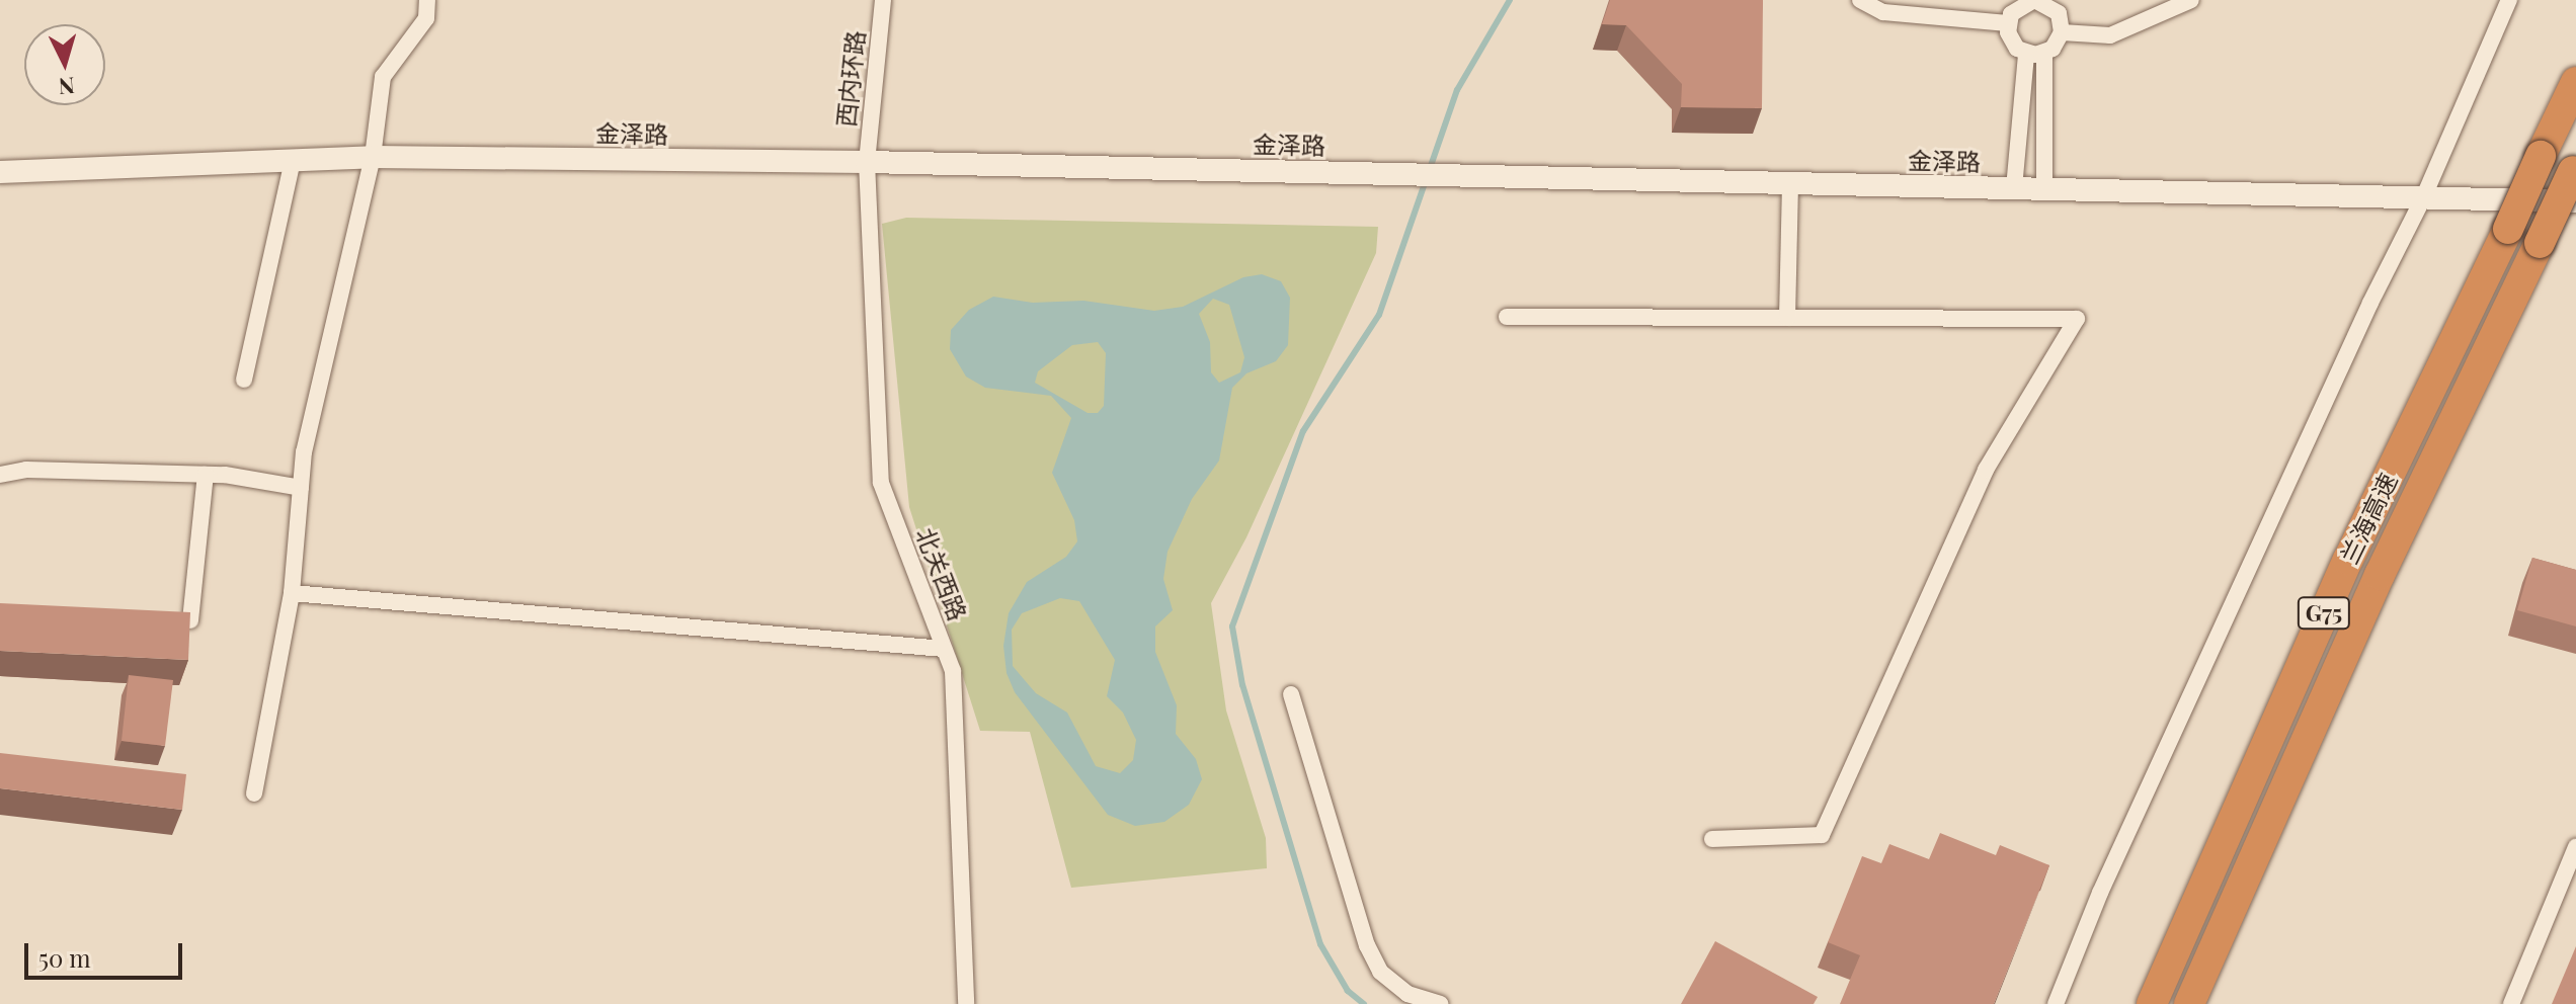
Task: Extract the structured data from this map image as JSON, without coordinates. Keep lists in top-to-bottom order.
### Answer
{
  "streets": {
    "highway": ["兰海高速", "G75"],
    "main road": ["金泽路"],
    "street": ["西内环路", "北关西路"]
  },
  "crossings": [
    ["西内环路", "金泽路"],
    ["西内环路", "北关西路"],
    ["金泽路", "北关西路"]
  ],
  "scale_bar": "50 m",
  "north": "bottom"
}
